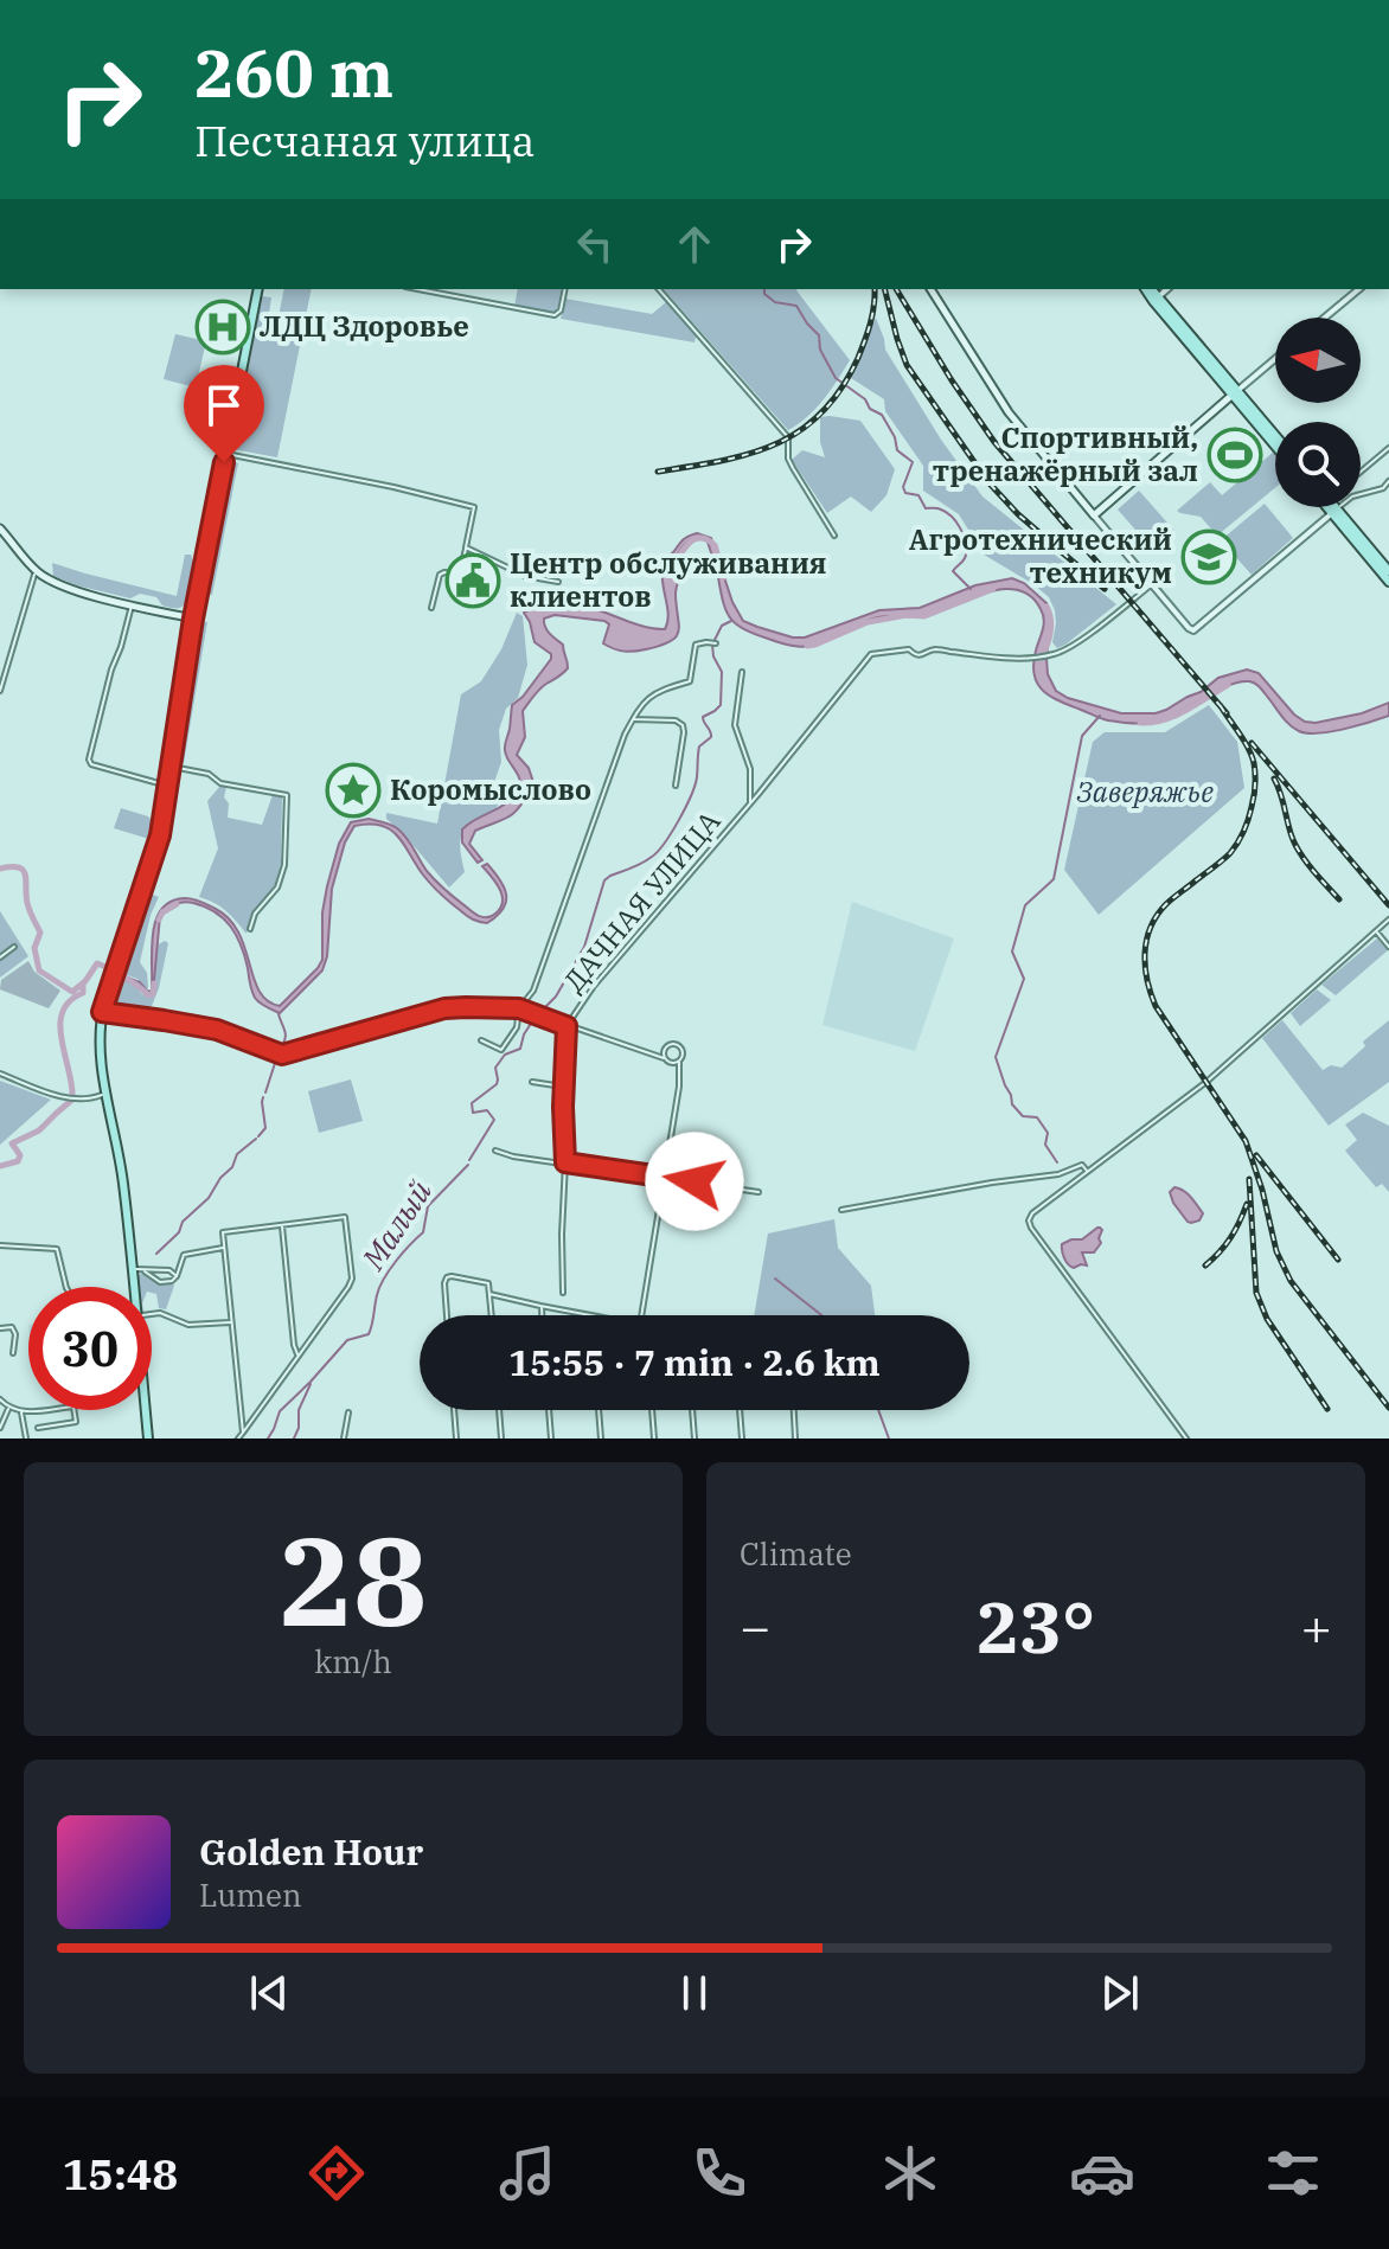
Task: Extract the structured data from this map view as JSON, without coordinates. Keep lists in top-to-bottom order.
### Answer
{
  "streets": {
    "street": ["ДАЧНАЯ УЛИЦА"]
  },
  "water": ["Малый"],
  "parks": ["Заверяжье"],
  "places": {
    "hospital": ["ЛДЦ Здоровье"],
    "sports": ["Спортивный, тренажёрный зал"],
    "school or university": ["Агротехнический техникум"],
    "public building": ["Центр обслуживания клиентов"],
    "place": ["Коромыслово"]
  },
  "north": "left",
  "page": {
    "turn": ["260 m", "Песчаная улица"],
    "limit": "30",
    "trip": "15:55 · 7 min · 2.6 km",
    "tile": [
      ["28", "km/h"],
      "Climate"
    ],
    "heat": ["−", "23°", "+"],
    "song": ["Golden Hour", "Lumen"],
    "tabs": "15:48"
  }
}
